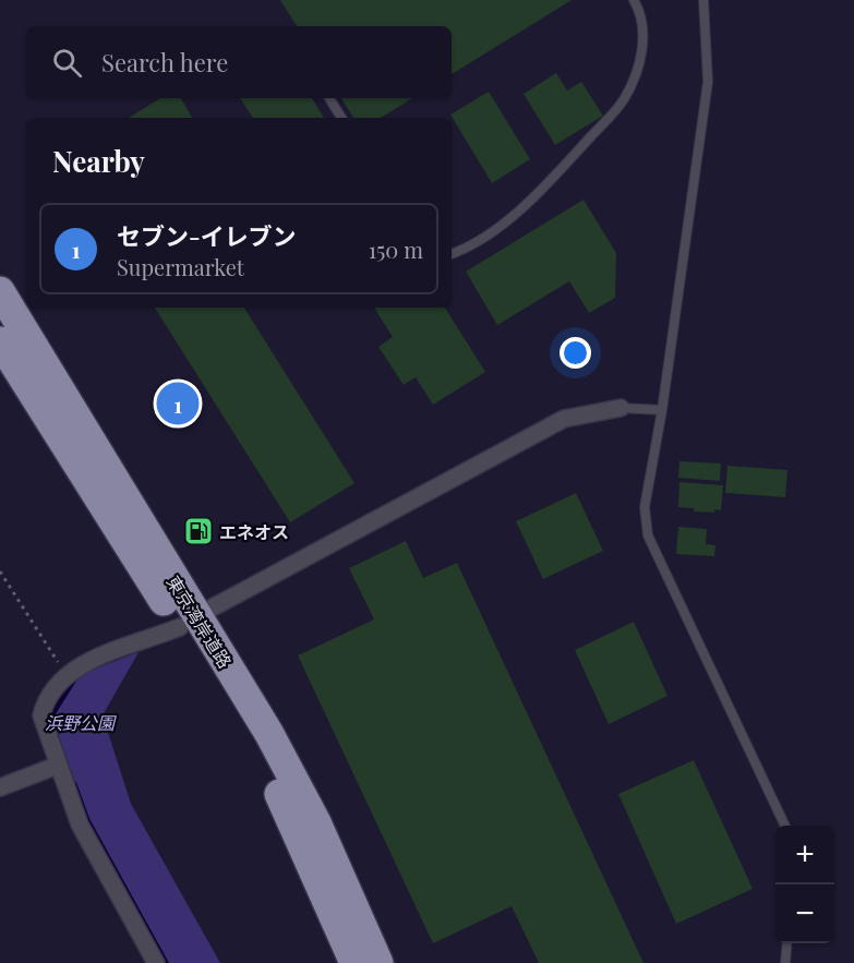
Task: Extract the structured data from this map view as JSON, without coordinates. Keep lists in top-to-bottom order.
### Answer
{
  "streets": {
    "highway": ["東京湾岸道路"]
  },
  "parks": ["浜野公園"],
  "places": {
    "fuel station": ["エネオス"]
  },
  "page": {
    "search": "Search here",
    "heading": "Nearby",
    "list": [
      {
        "mark": "1",
        "name": "セブン-イレブン",
        "note": "Supermarket",
        "value": "150 m"
      }
    ],
    "pins": "1",
    "map_buttons": ["+", "−"]
  }
}
